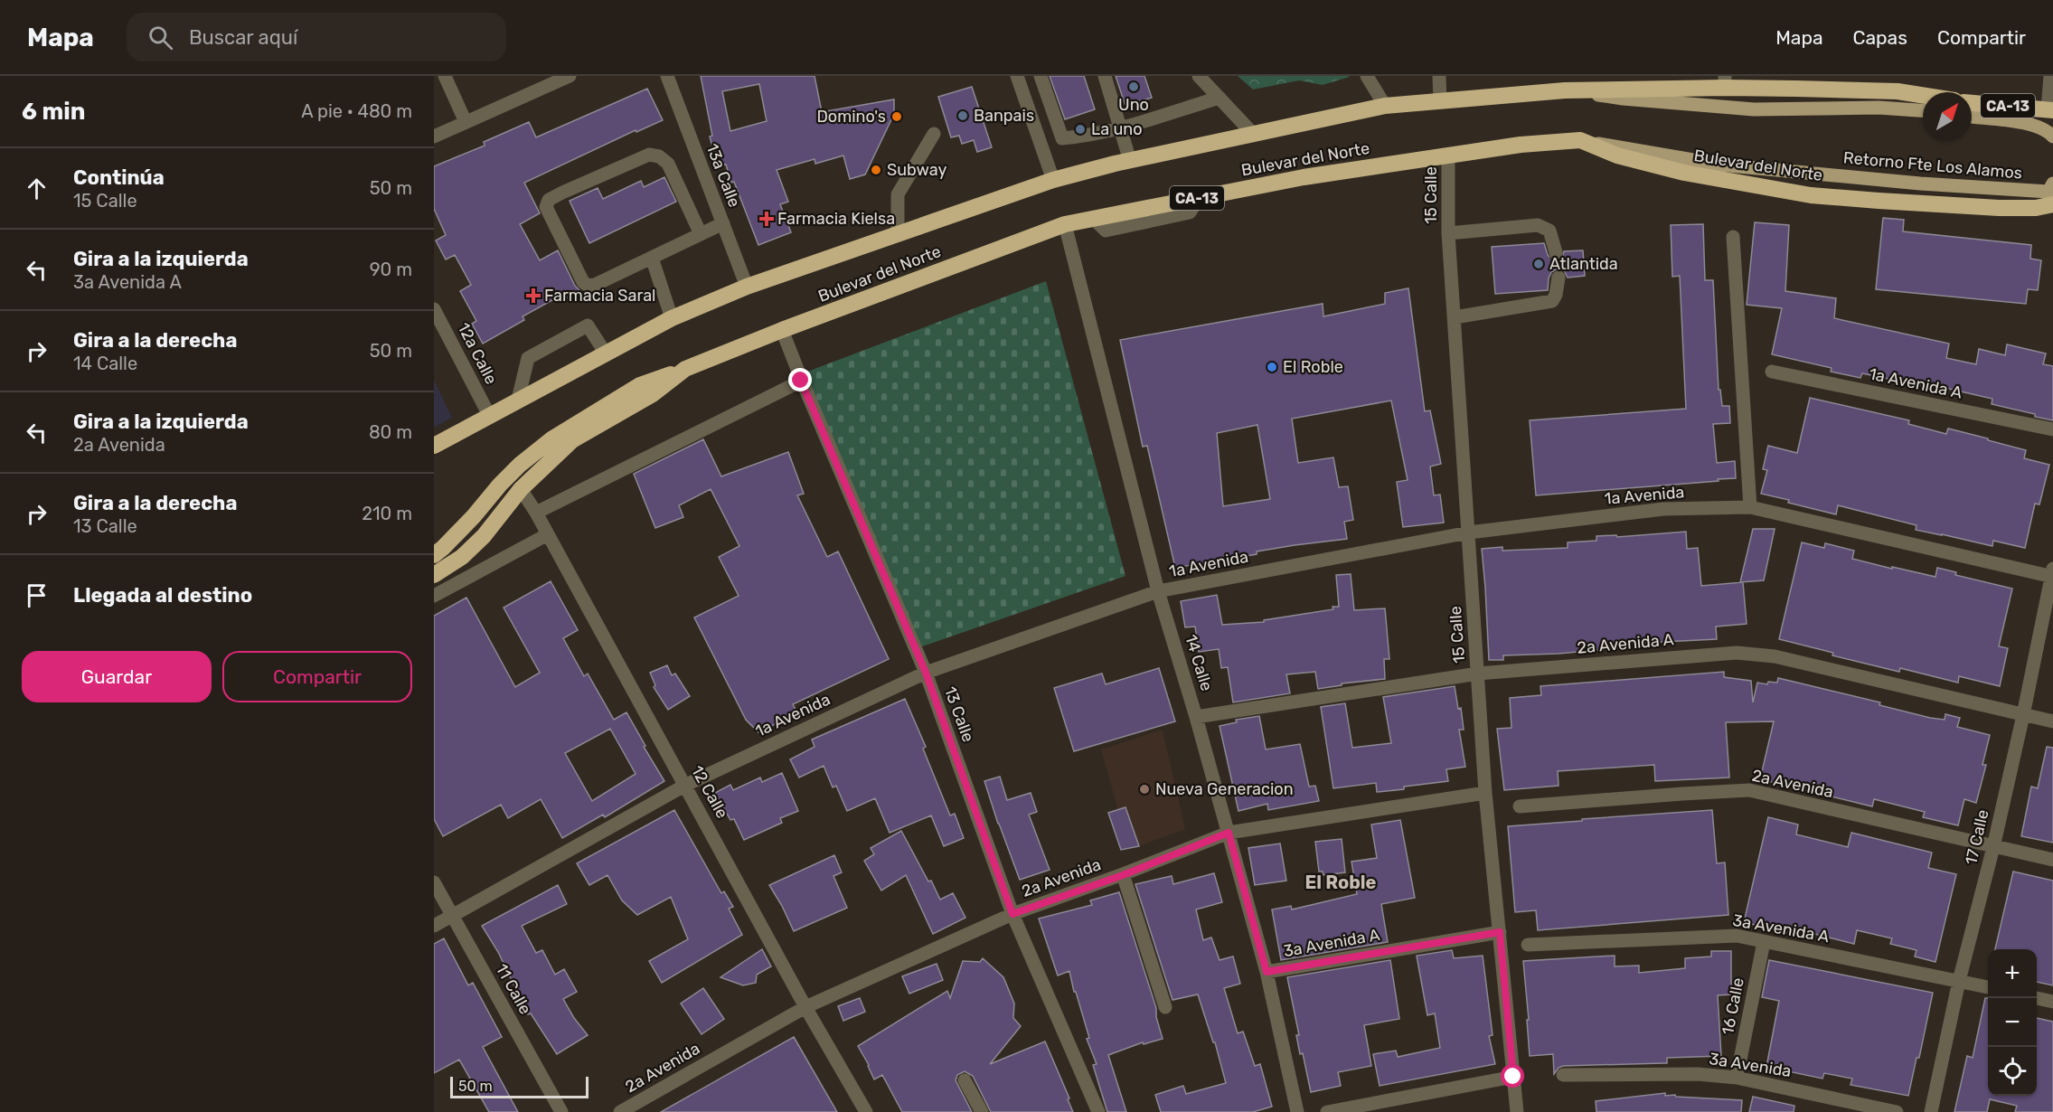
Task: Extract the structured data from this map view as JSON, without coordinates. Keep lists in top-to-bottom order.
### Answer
{
  "streets": {
    "highway": ["CA-13", "Bulevar del Norte"],
    "main road": ["Retorno Fte Los Alamos"],
    "street": [
      "13a Calle",
      "15 Calle",
      "12a Calle",
      "1a Avenida A",
      "1a Avenida",
      "2a Avenida A",
      "14 Calle",
      "13 Calle",
      "2a Avenida",
      "12 Calle",
      "17 Calle",
      "3a Avenida A",
      "11 Calle",
      "16 Calle",
      "3a Avenida"
    ]
  },
  "crossings": [
    ["Bulevar del Norte", "Retorno Fte Los Alamos"],
    ["Bulevar del Norte", "13a Calle"],
    ["Bulevar del Norte", "15 Calle"],
    ["Bulevar del Norte", "12a Calle"],
    ["Bulevar del Norte", "14 Calle"],
    ["Bulevar del Norte", "13 Calle"],
    ["Bulevar del Norte", "12 Calle"],
    ["15 Calle", "1a Avenida"],
    ["15 Calle", "2a Avenida A"],
    ["15 Calle", "2a Avenida"],
    ["15 Calle", "3a Avenida A"],
    ["1a Avenida", "14 Calle"],
    ["1a Avenida", "13 Calle"],
    ["1a Avenida", "12 Calle"],
    ["1a Avenida", "17 Calle"],
    ["1a Avenida", "11 Calle"],
    ["2a Avenida A", "14 Calle"],
    ["2a Avenida A", "17 Calle"],
    ["14 Calle", "2a Avenida"],
    ["14 Calle", "3a Avenida A"],
    ["13 Calle", "2a Avenida"],
    ["2a Avenida", "12 Calle"],
    ["2a Avenida", "17 Calle"],
    ["17 Calle", "3a Avenida A"],
    ["3a Avenida A", "16 Calle"],
    ["16 Calle", "3a Avenida"]
  ],
  "districts": ["El Roble"],
  "places": {
    "other": [
      "Uno",
      "Banpais",
      "Domino's",
      "La uno",
      "Subway",
      "Atlantida",
      "El Roble",
      "Nueva Generacion"
    ],
    "health": ["Farmacia Kielsa", "Farmacia Saral"]
  },
  "scale_bar": "50 m",
  "north": "top right",
  "page": {
    "header": "Mapa",
    "search": "Buscar aquí",
    "nav": ["Mapa", "Capas", "Compartir"],
    "heading": ["6 min", "A pie · 480 m"],
    "list": [
      ["Continúa", "15 Calle", "50 m"],
      ["Gira a la izquierda", "3a Avenida A", "90 m"],
      ["Gira a la derecha", "14 Calle", "50 m"],
      ["Gira a la izquierda", "2a Avenida", "80 m"],
      ["Gira a la derecha", "13 Calle", "210 m"],
      "Llegada al destino"
    ],
    "buttons": ["Guardar", "Compartir"],
    "map_buttons": ["+", "−"],
    "scale": "50 m"
  }
}
